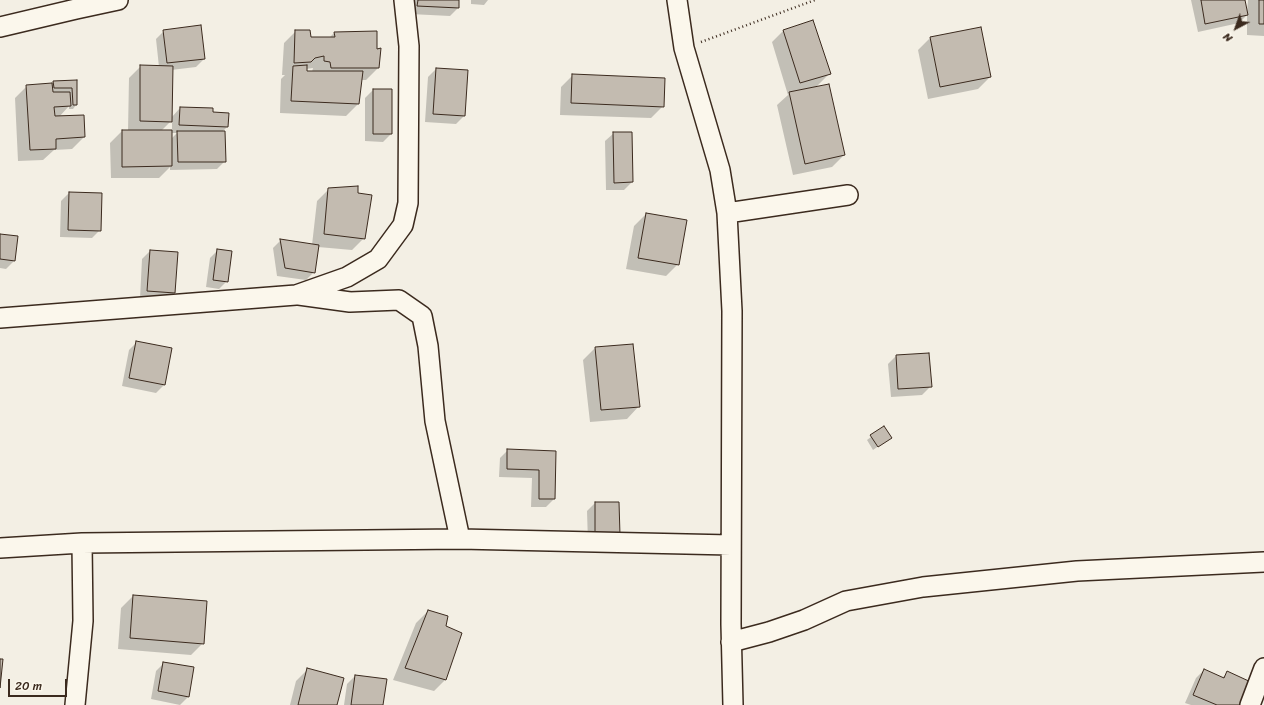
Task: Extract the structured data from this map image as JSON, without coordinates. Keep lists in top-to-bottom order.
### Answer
{
  "scale_bar": "20 m",
  "north": "bottom left"
}
